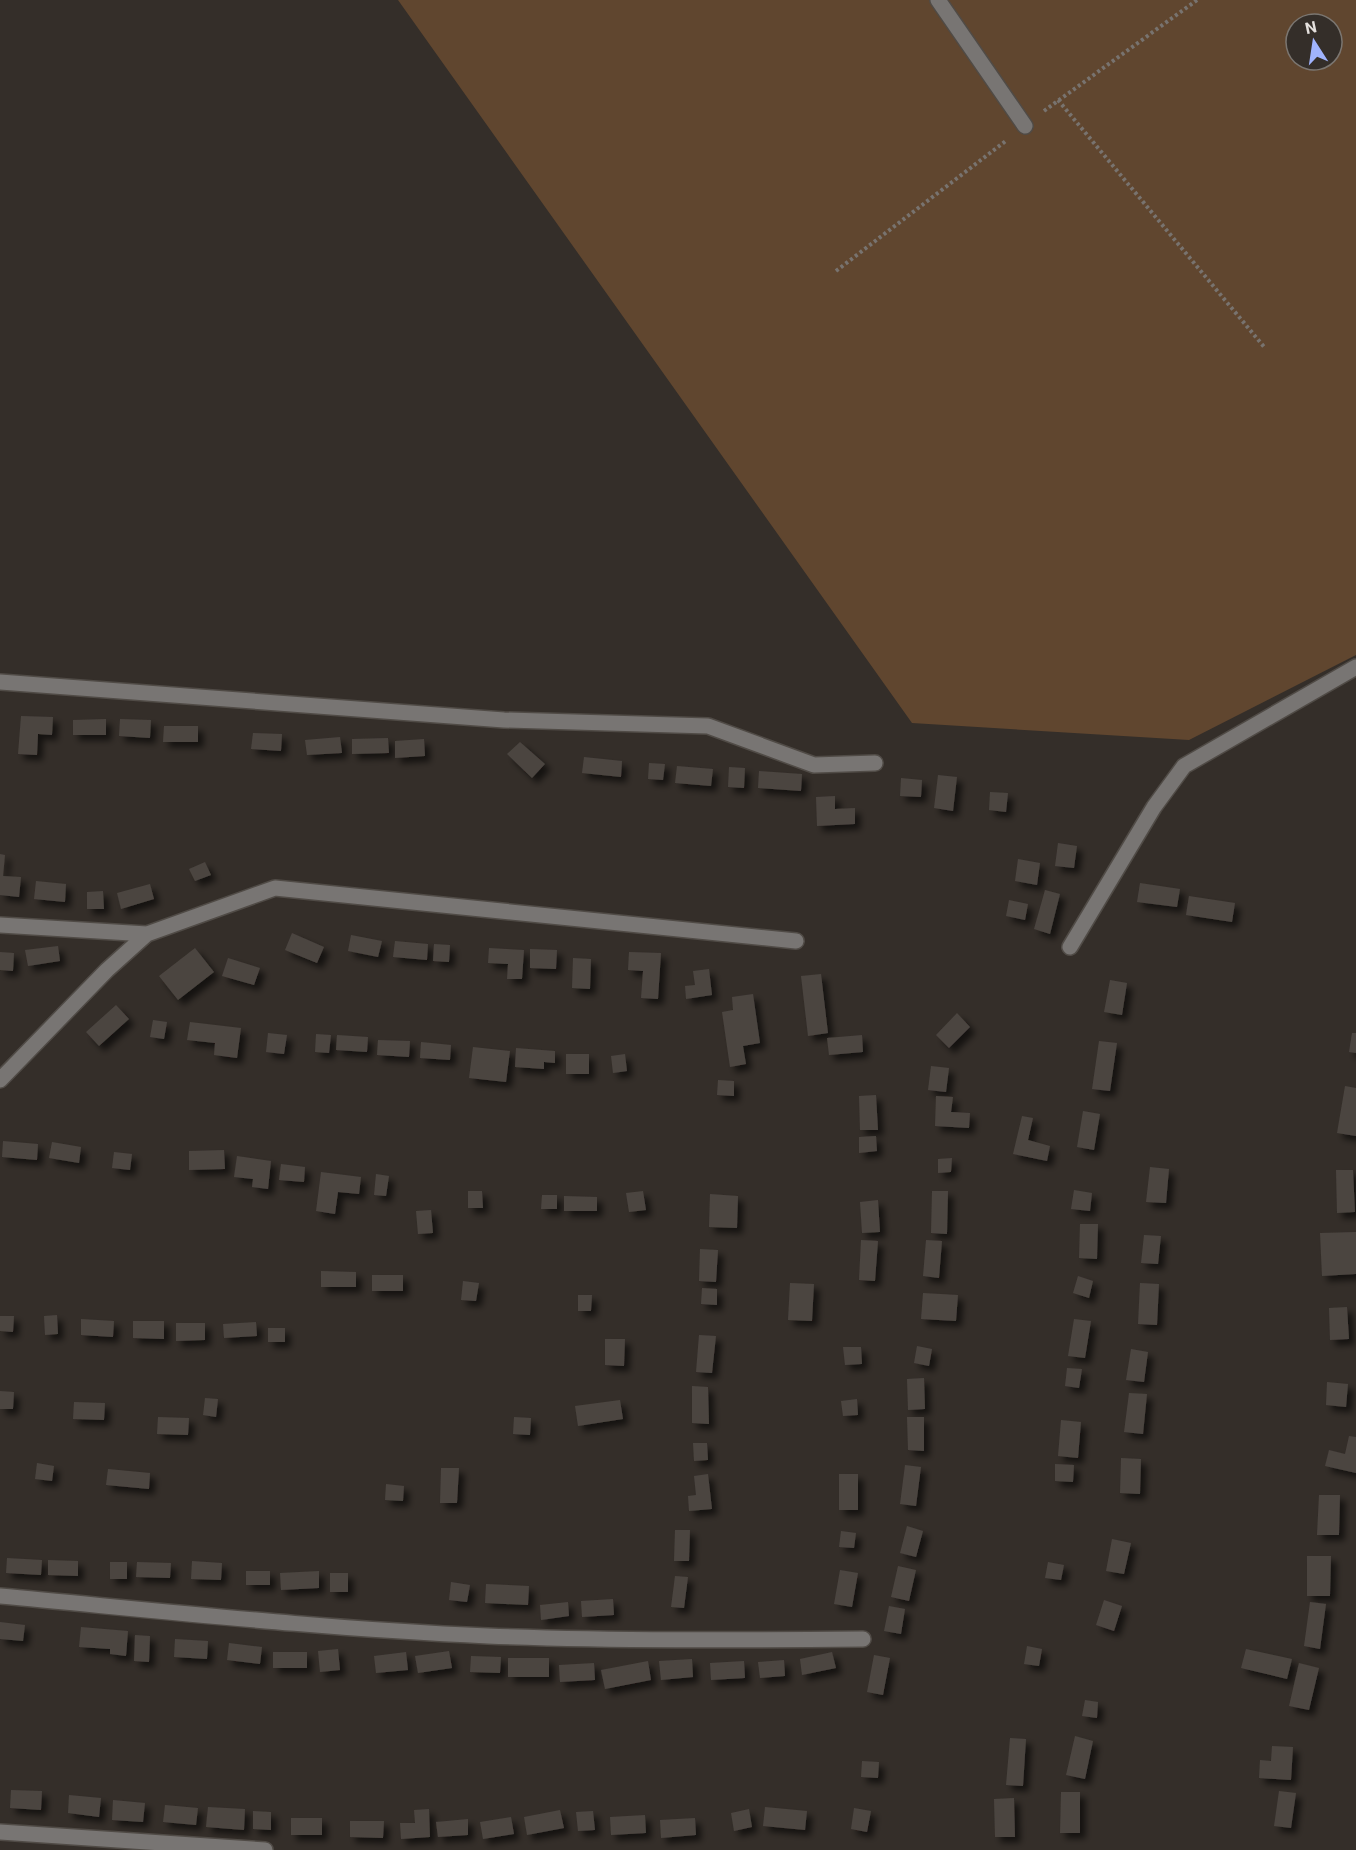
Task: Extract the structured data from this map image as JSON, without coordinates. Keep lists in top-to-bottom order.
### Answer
{
  "north": "top"
}
